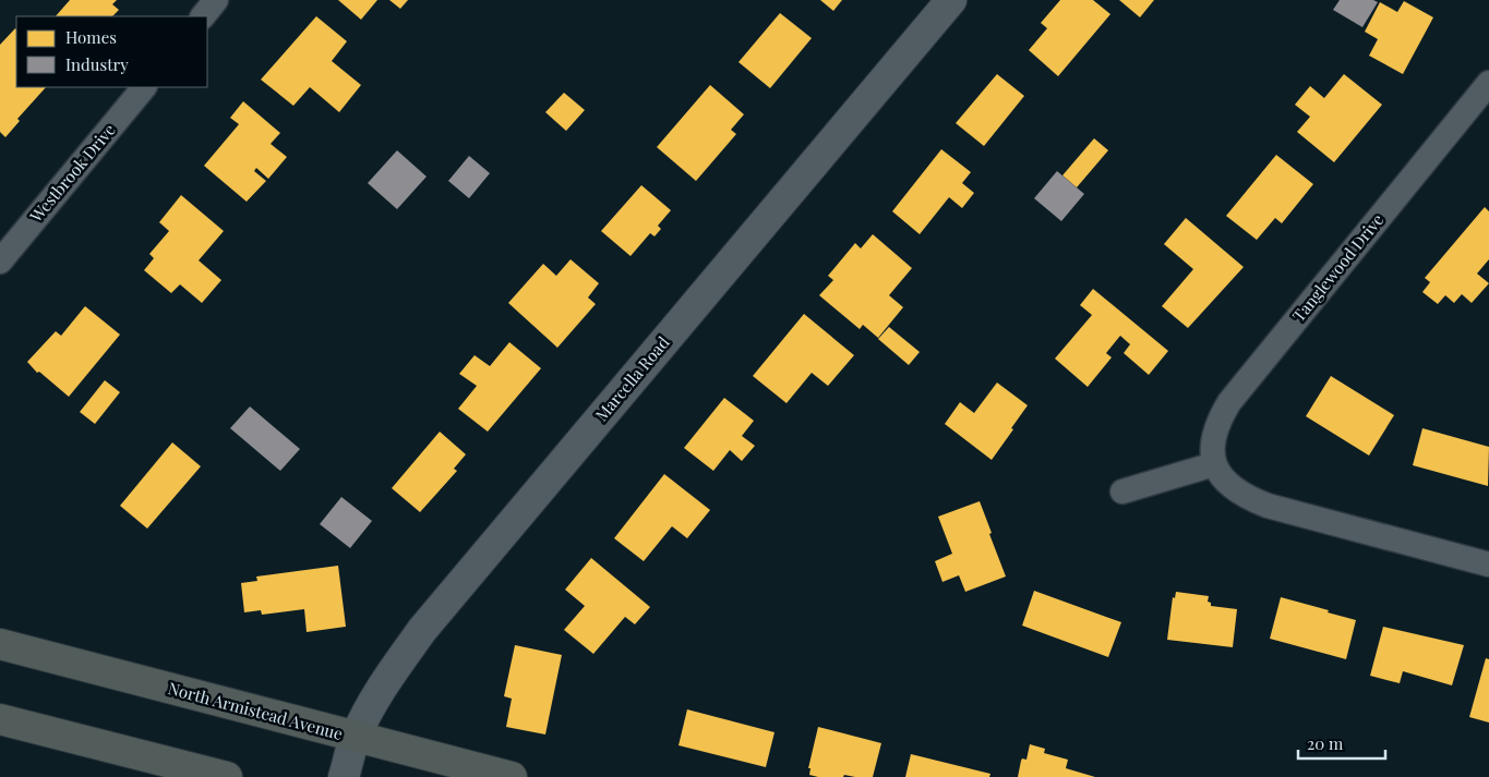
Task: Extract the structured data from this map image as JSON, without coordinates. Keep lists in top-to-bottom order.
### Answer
{
  "streets": {
    "main road": ["North Armistead Avenue"],
    "street": ["Westbrook Drive", "Tanglewood Drive", "Marcella Road"]
  },
  "crossings": [
    ["Marcella Road", "North Armistead Avenue"]
  ],
  "legend": ["Homes", "Industry"],
  "scale_bar": "20 m"
}
